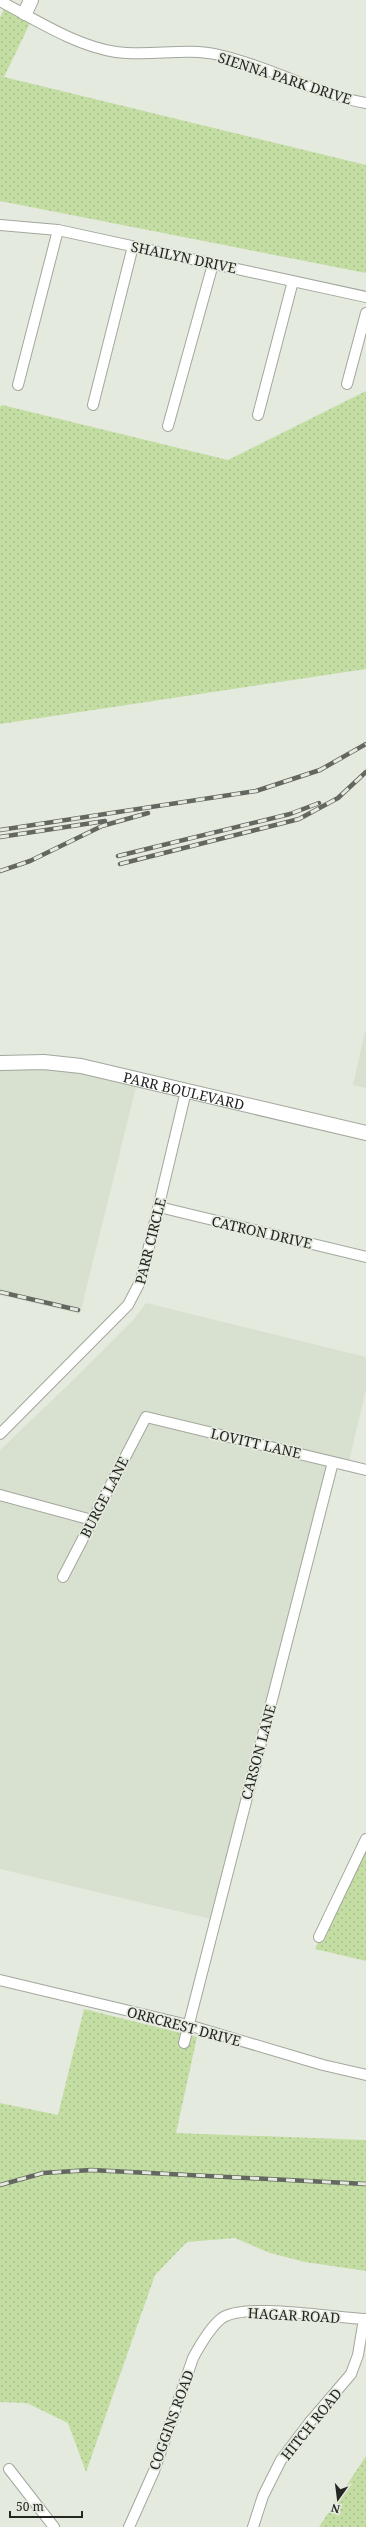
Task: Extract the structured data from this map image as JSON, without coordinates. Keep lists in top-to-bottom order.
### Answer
{
  "streets": {
    "main road": ["PARR BOULEVARD"],
    "street": [
      "SIENNA PARK DRIVE",
      "SHAILYN DRIVE",
      "CATRON DRIVE",
      "PARR CIRCLE",
      "LOVITT LANE",
      "BURGE LANE",
      "CARSON LANE",
      "ORRCREST DRIVE",
      "HAGAR ROAD",
      "COGGINS ROAD",
      "HITCH ROAD"
    ]
  },
  "crossings": [
    ["PARR BOULEVARD", "PARR CIRCLE"],
    ["CATRON DRIVE", "PARR CIRCLE"],
    ["LOVITT LANE", "BURGE LANE"],
    ["LOVITT LANE", "CARSON LANE"],
    ["CARSON LANE", "ORRCREST DRIVE"],
    ["HAGAR ROAD", "COGGINS ROAD"],
    ["HAGAR ROAD", "HITCH ROAD"]
  ],
  "scale_bar": "50 m",
  "north": "bottom"
}
